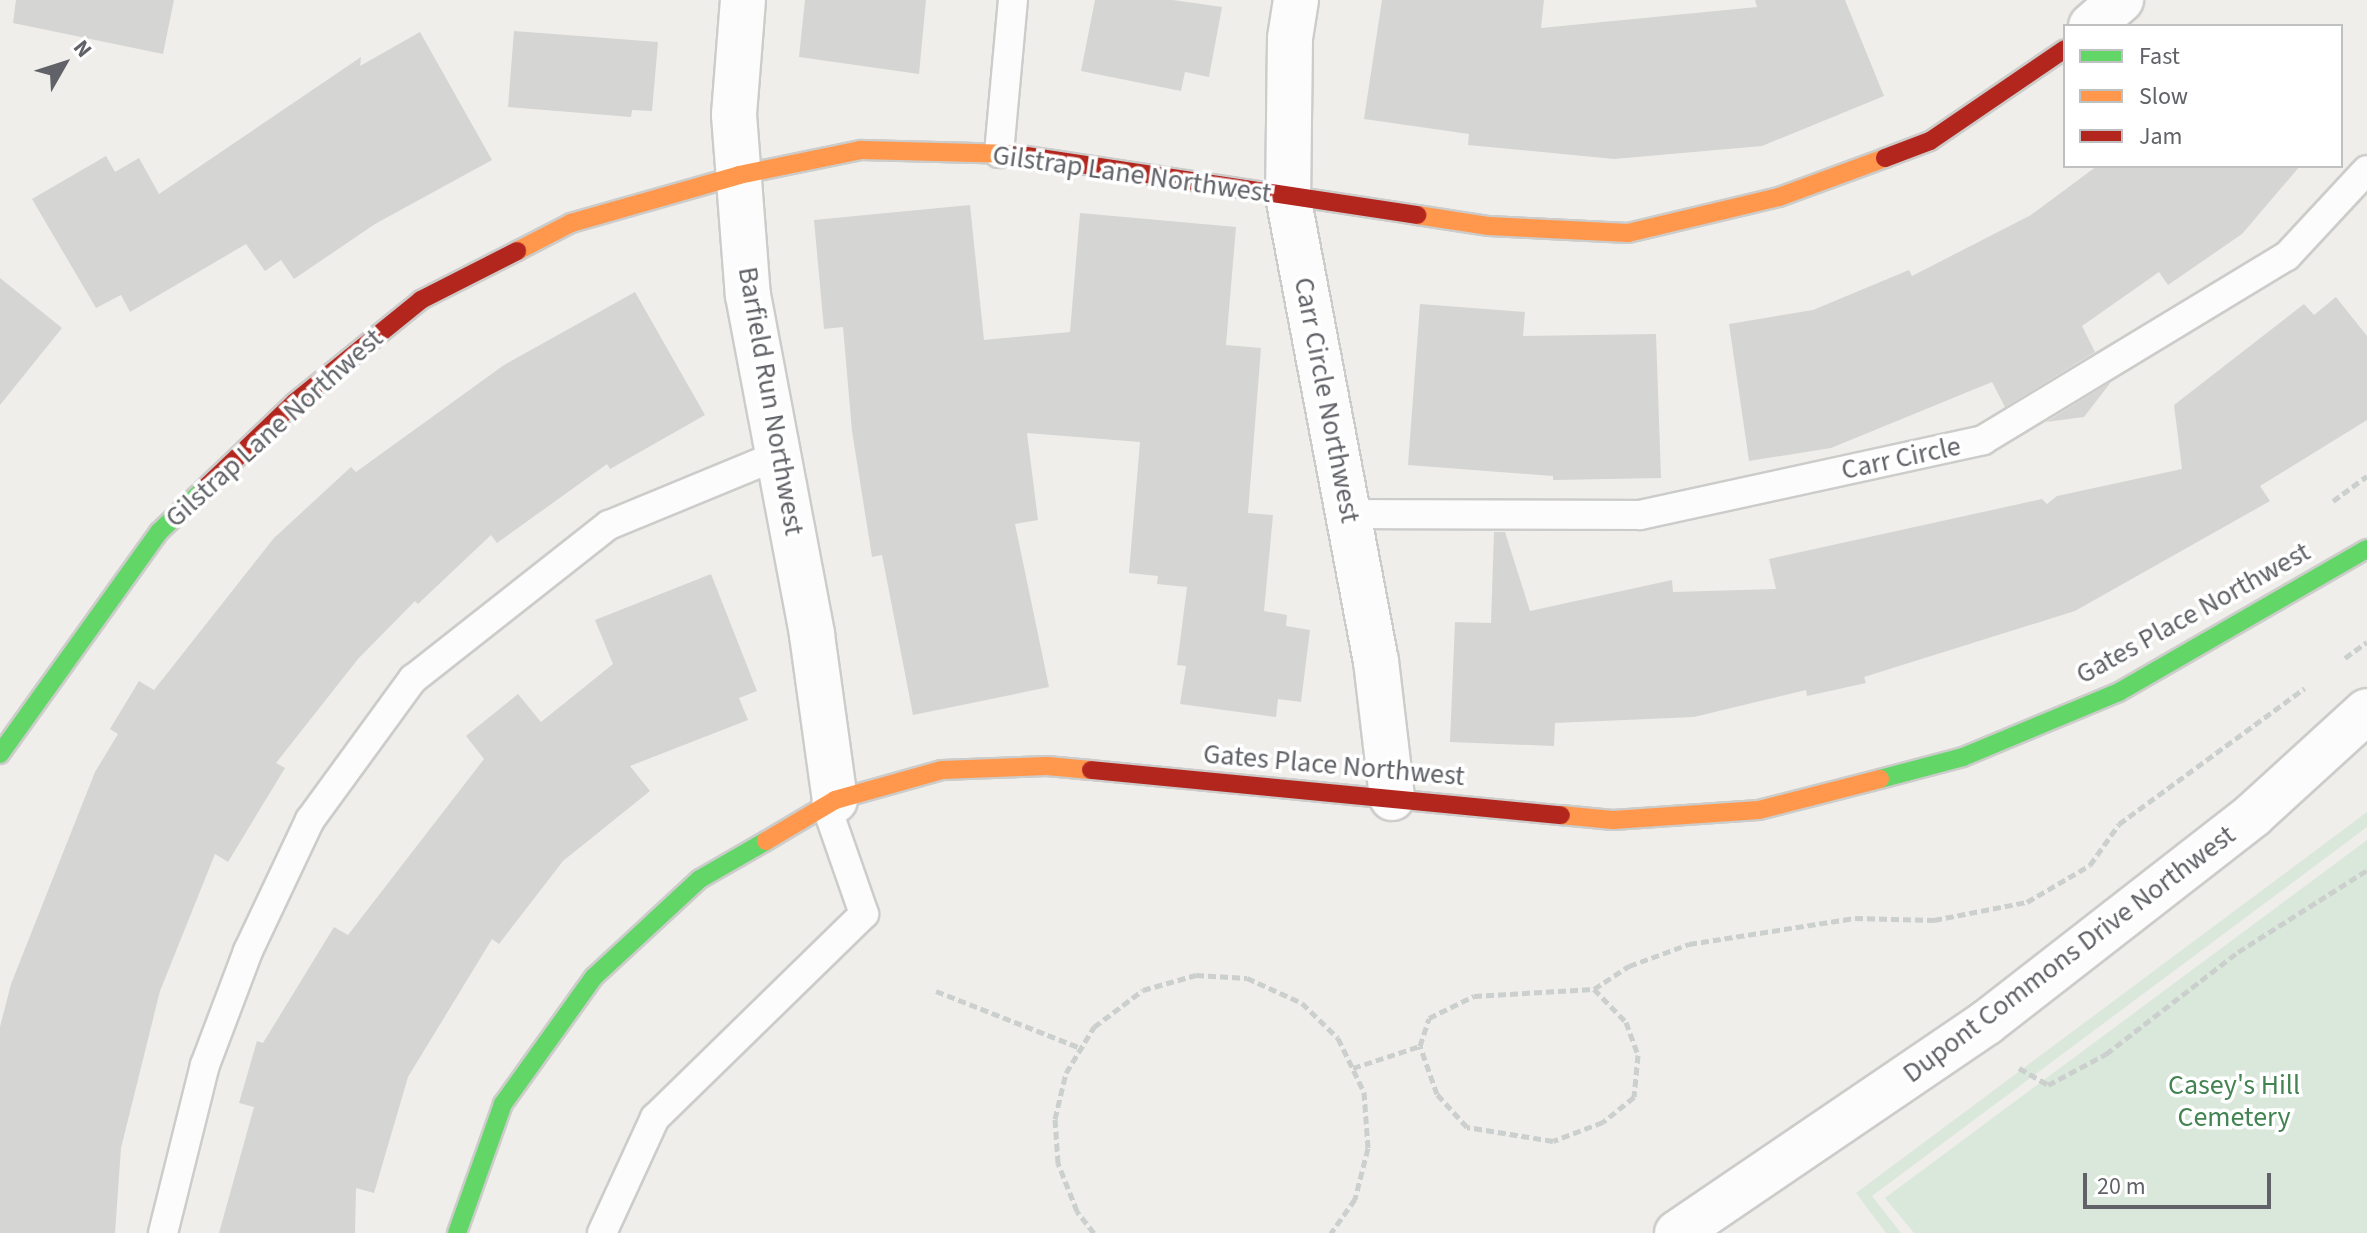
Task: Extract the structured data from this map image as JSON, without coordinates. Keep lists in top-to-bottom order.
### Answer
{
  "streets": {
    "street": [
      "Gilstrap Lane Northwest",
      "Carr Circle Northwest",
      "Barfield Run Northwest",
      "Gates Place Northwest",
      "Dupont Commons Drive Northwest"
    ],
    "lane": ["Carr Circle"]
  },
  "crossings": [
    ["Gilstrap Lane Northwest", "Carr Circle Northwest"],
    ["Gilstrap Lane Northwest", "Barfield Run Northwest"],
    ["Carr Circle Northwest", "Carr Circle"],
    ["Carr Circle Northwest", "Gates Place Northwest"],
    ["Barfield Run Northwest", "Gates Place Northwest"]
  ],
  "parks": ["Casey's Hill Cemetery"],
  "legend": ["Fast", "Slow", "Jam"],
  "scale_bar": "20 m",
  "north": "top right"
}
